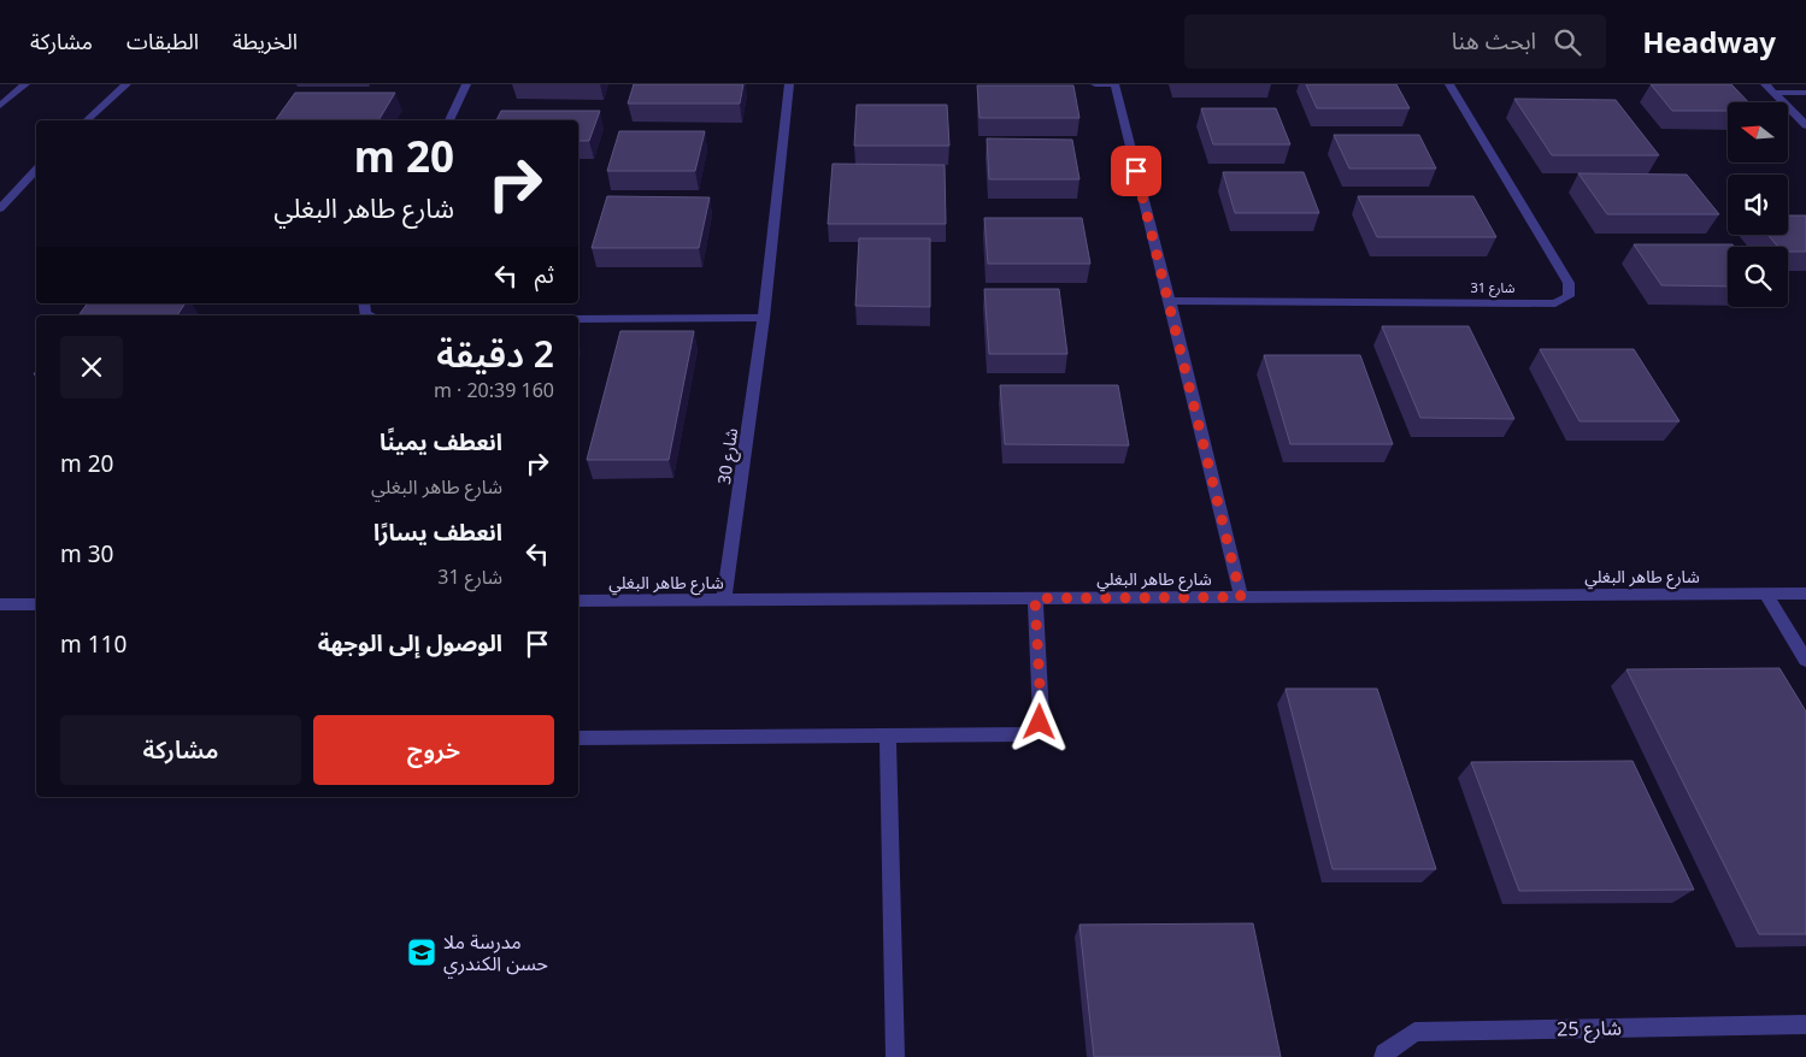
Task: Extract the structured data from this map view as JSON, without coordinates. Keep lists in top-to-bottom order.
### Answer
{
  "streets": {
    "street": [
      "شارع 31",
      "شارع 30",
      "شارع طاهر البغلي",
      "شارع 25"
    ]
  },
  "crossings": [
    ["شارع 30", "شارع طاهر البغلي"]
  ],
  "places": {
    "school or university": ["مدرسة ملا حسن الكندري"]
  },
  "north": "left",
  "page": {
    "header": "Headway",
    "search": "ابحث هنا",
    "nav": ["الخريطة", "الطبقات", "مشاركة"],
    "turn": ["20 m", "شارع طاهر البغلي"],
    "then": "ثم",
    "heading": ["2 دقيقة", "160 m · 20:39"],
    "list": [
      {
        "name": "انعطف يمينًا",
        "note": "شارع طاهر البغلي",
        "value": "20 m"
      },
      {
        "name": "انعطف يسارًا",
        "note": "شارع 31",
        "value": "30 m"
      },
      {
        "name": "الوصول إلى الوجهة",
        "value": "110 m"
      }
    ],
    "buttons": ["خروج", "مشاركة"]
  }
}
